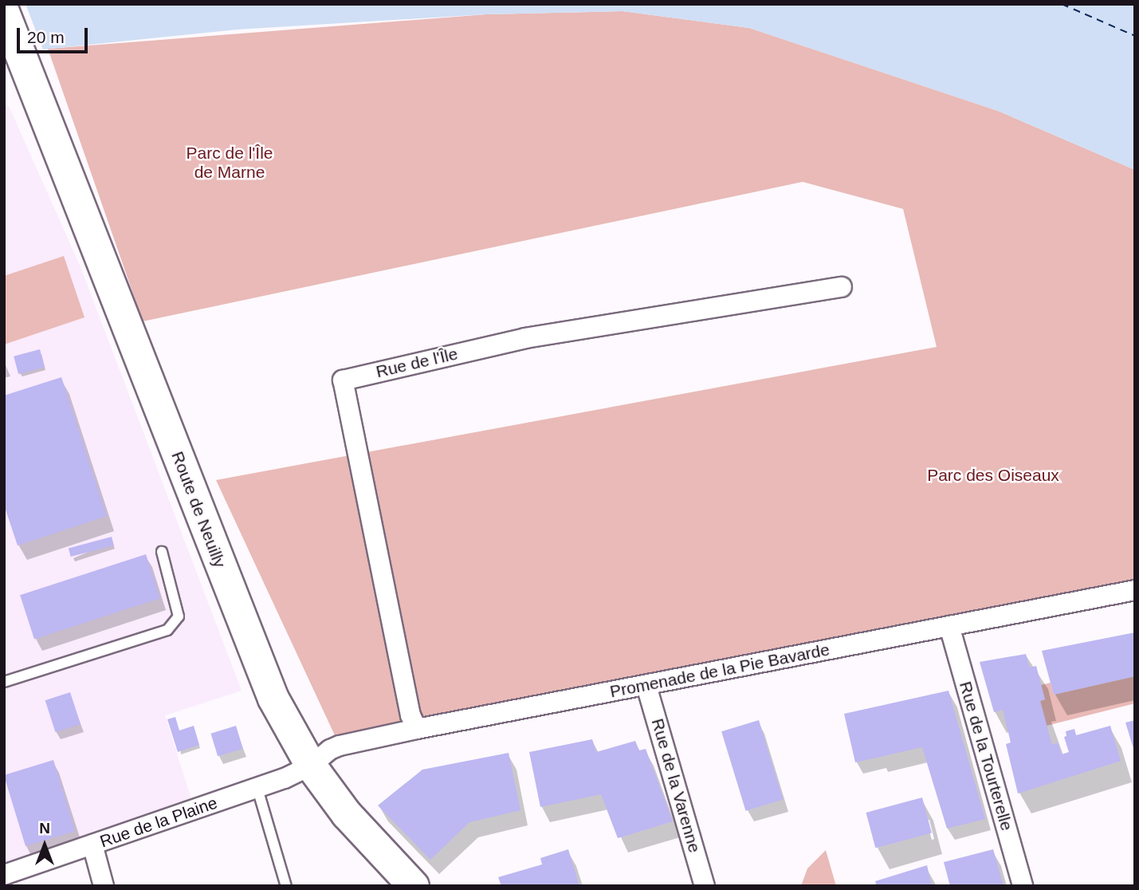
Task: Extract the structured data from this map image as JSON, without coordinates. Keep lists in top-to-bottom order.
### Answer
{
  "streets": {
    "main road": ["Route de Neuilly"],
    "street": [
      "Rue de l'Île",
      "Promenade de la Pie Bavarde",
      "Rue de la Tourterelle",
      "Rue de la Varenne",
      "Rue de la Plaine"
    ]
  },
  "crossings": [
    ["Rue de l'Île", "Promenade de la Pie Bavarde"],
    ["Route de Neuilly", "Promenade de la Pie Bavarde"],
    ["Route de Neuilly", "Rue de la Plaine"],
    ["Promenade de la Pie Bavarde", "Rue de la Tourterelle"],
    ["Promenade de la Pie Bavarde", "Rue de la Varenne"],
    ["Promenade de la Pie Bavarde", "Rue de la Plaine"]
  ],
  "parks": ["Parc de l'Île de Marne", "Parc des Oiseaux"],
  "scale_bar": "20 m",
  "north": "top"
}
